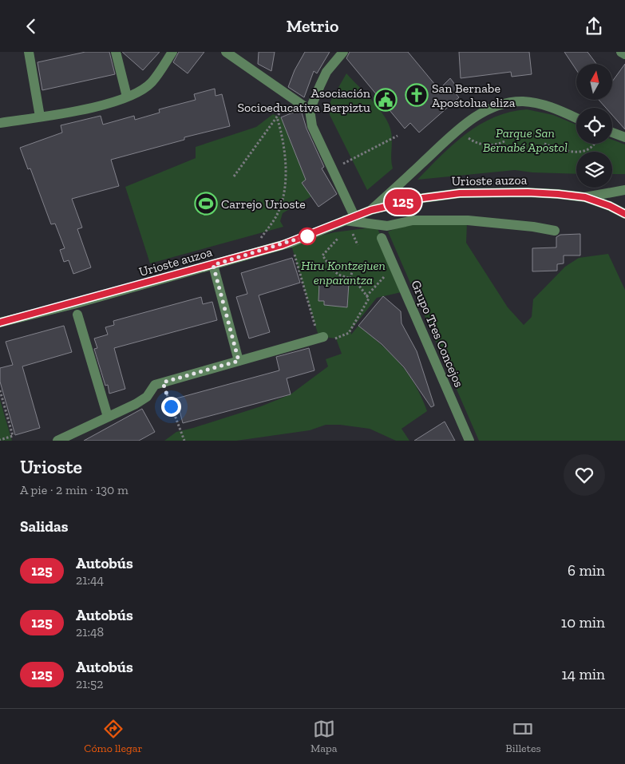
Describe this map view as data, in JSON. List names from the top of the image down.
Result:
{
  "streets": {
    "street": ["Urioste auzoa", "Grupo Tres Concejos"]
  },
  "parks": ["Parque San Bernabé Apostol", "Hiru Kontzejuen enparantza"],
  "places": {
    "church": ["San Bernabe Apostolua eliza"],
    "public building": ["Asociación Socioeducativa Berpiztu"],
    "sports": ["Carrejo Urioste"]
  },
  "lines": ["bus line 125"],
  "north": "top",
  "page": {
    "header": "Metrio",
    "on_map": "125",
    "heading": [
      ["Urioste", "A pie · 2 min · 130 m"],
      "Salidas"
    ],
    "list": [
      {
        "mark": "125",
        "name": "Autobús",
        "note": "21:44",
        "value": "6 min"
      },
      {
        "mark": "125",
        "name": "Autobús",
        "note": "21:48",
        "value": "10 min"
      },
      {
        "mark": "125",
        "name": "Autobús",
        "note": "21:52",
        "value": "14 min"
      }
    ],
    "tabs": ["Cómo llegar", "Mapa", "Billetes"]
  }
}
